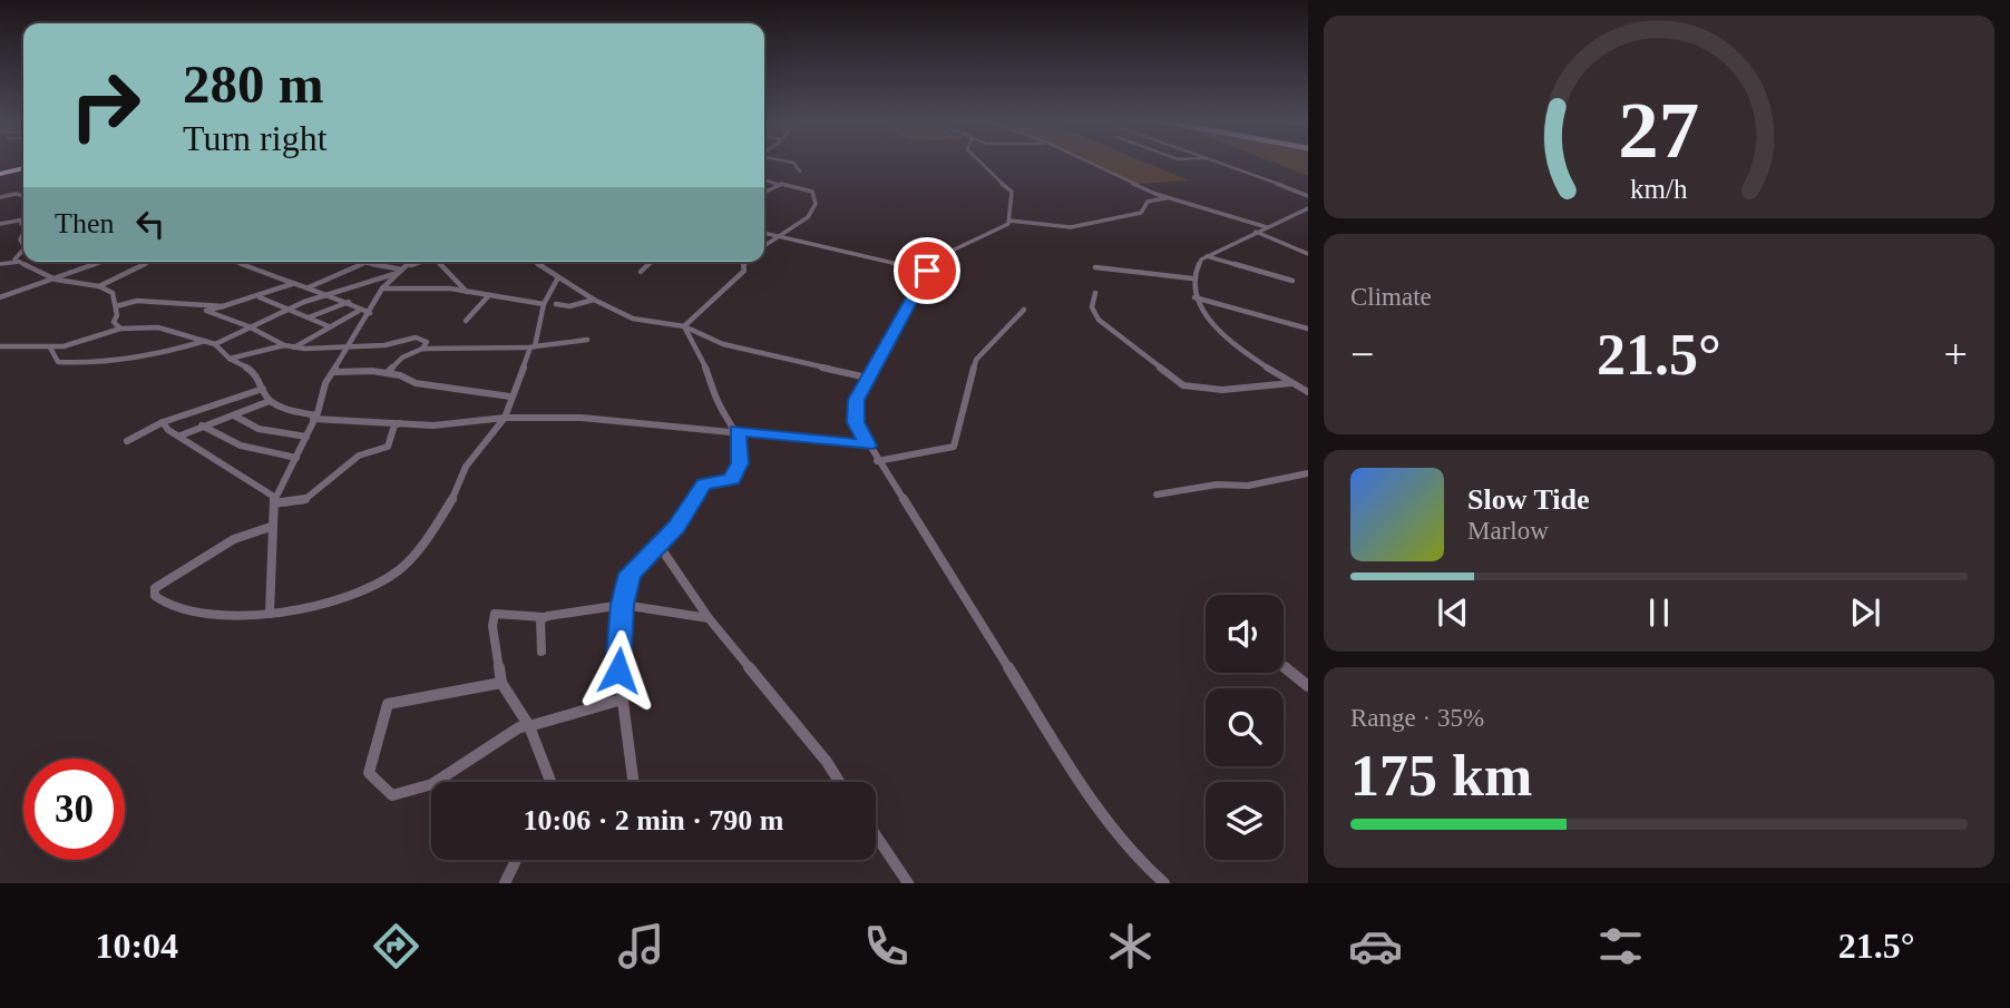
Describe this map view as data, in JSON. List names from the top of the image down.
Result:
{
  "page": {
    "turn": ["280 m", "Turn right"],
    "then": "Then",
    "tile": [
      "Climate",
      ["Range · 35%", "175 km"]
    ],
    "heat": ["−", "21.5°", "+"],
    "song": ["Slow Tide", "Marlow"],
    "limit": "30",
    "trip": "10:06 · 2 min · 790 m",
    "tabs": ["10:04", "21.5°"],
    "gauge": ["27", "km/h"]
  }
}
